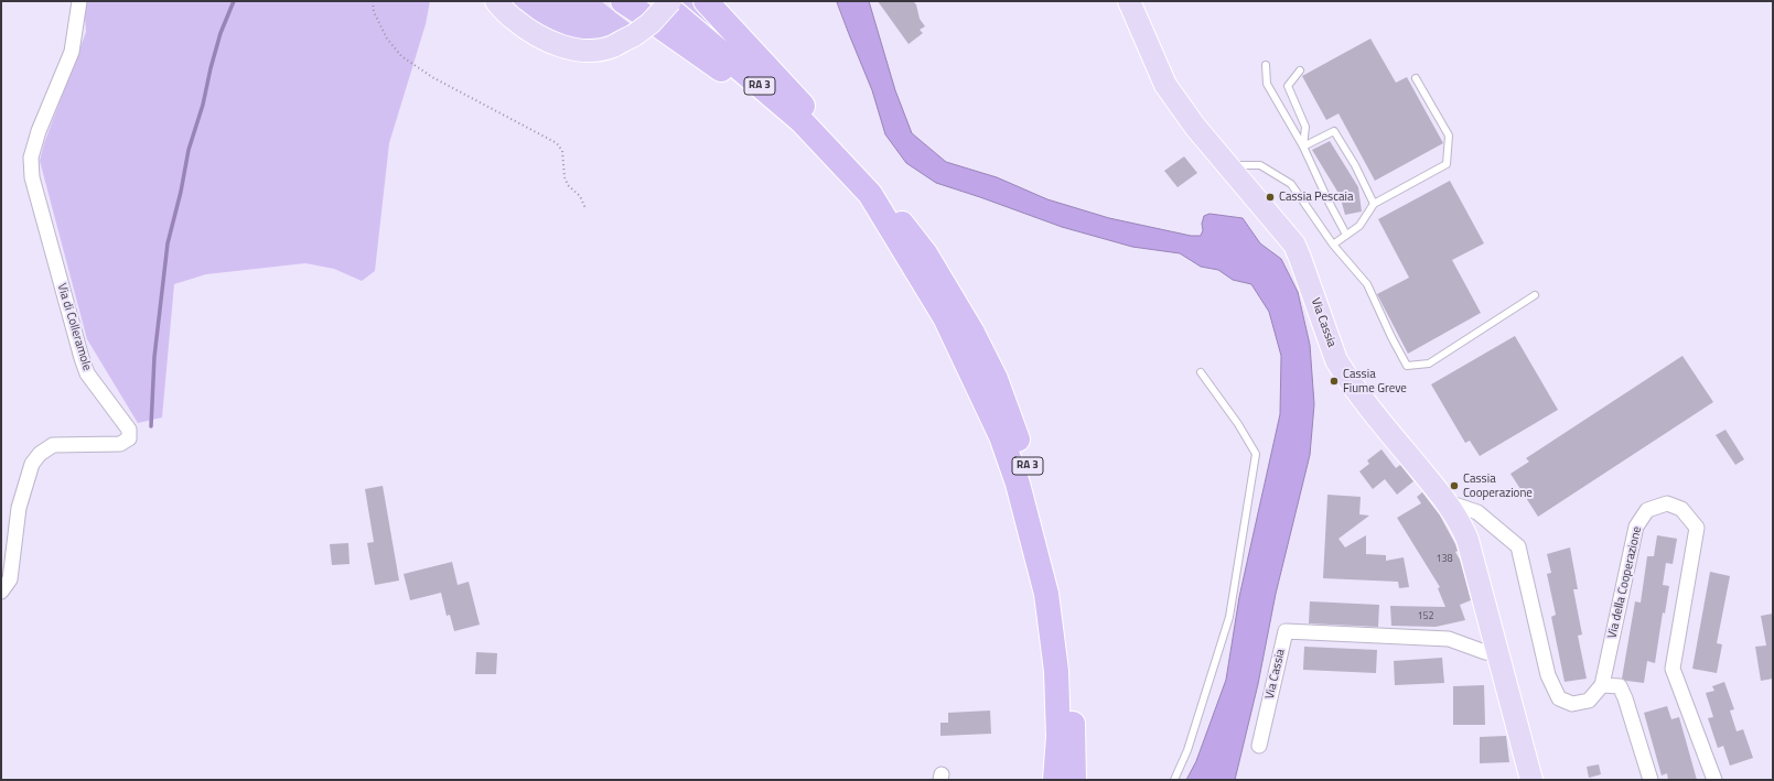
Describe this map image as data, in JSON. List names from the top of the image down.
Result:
{
  "streets": {
    "highway": ["RA 3"],
    "main road": ["Via Cassia"],
    "street": ["Via di Colleramole", "Via della Cooperazione"]
  },
  "places": ["Cassia Pescaia", "Cassia Fiume Greve", "Cassia Cooperazione"],
  "house_numbers": ["138", "152"]
}
